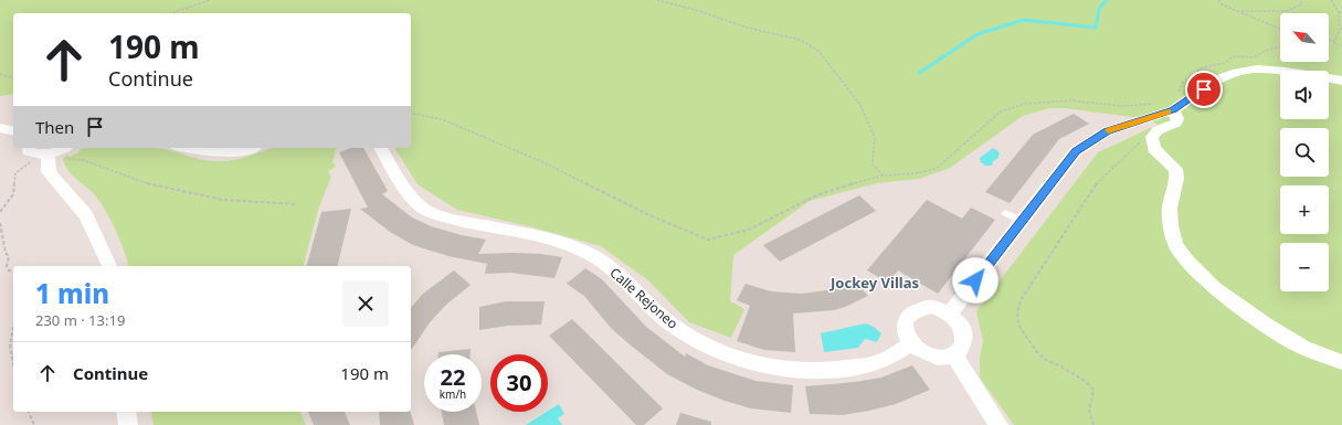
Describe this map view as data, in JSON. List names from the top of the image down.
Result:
{
  "streets": {
    "street": ["Calle Rejoneo"]
  },
  "districts": ["Jockey Villas"],
  "north": "top left",
  "page": {
    "map_buttons": ["+", "−"],
    "turn": ["190 m", "Continue"],
    "then": "Then",
    "heading": ["1 min", "230 m · 13:19"],
    "list": [
      {
        "name": "Continue",
        "value": "190 m"
      }
    ],
    "speed": "22 km/h",
    "limit": "30"
  }
}
